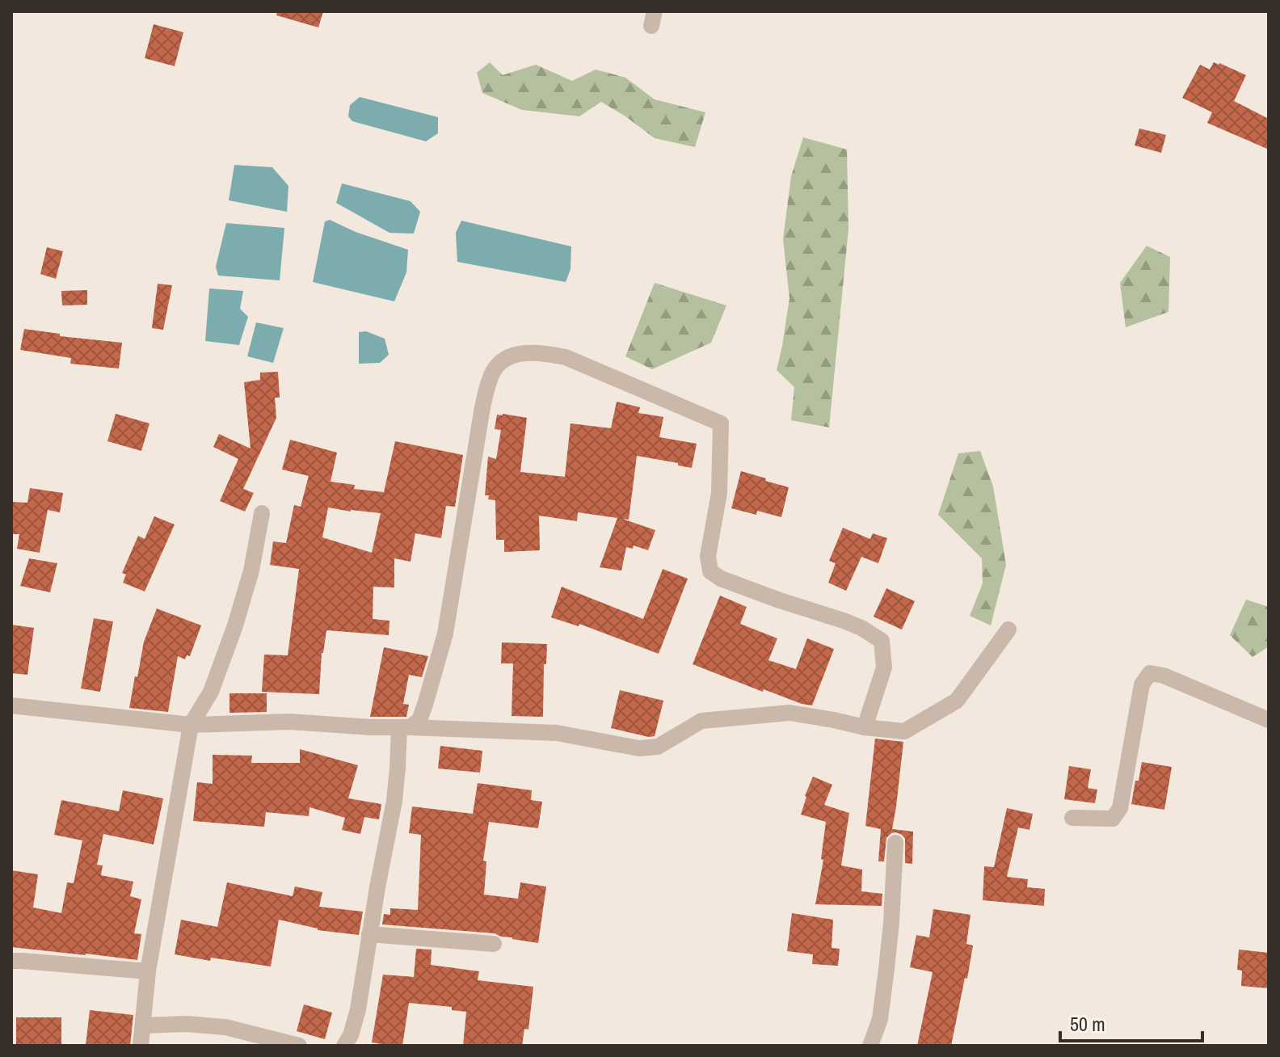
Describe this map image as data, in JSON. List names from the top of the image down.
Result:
{
  "scale_bar": "50 m"
}
